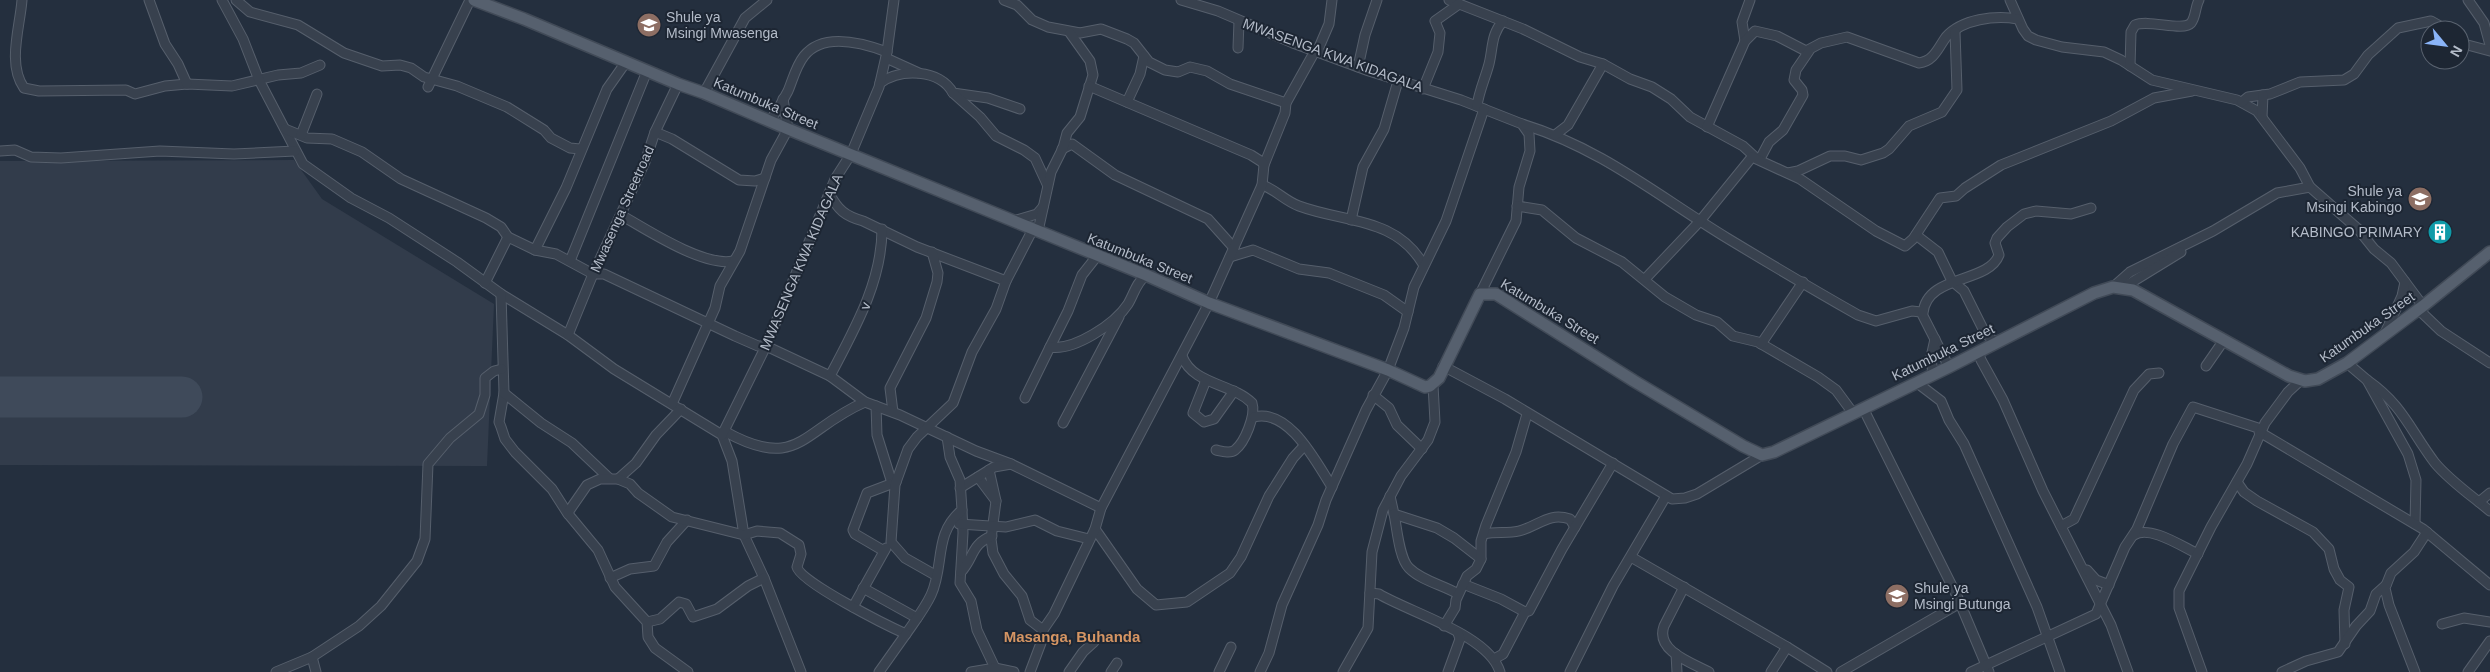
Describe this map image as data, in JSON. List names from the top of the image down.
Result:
{
  "streets": {
    "main road": ["Katumbuka Street"],
    "street": ["MWASENGA KWA KIDAGALA", "Mwasenga Streetroad", "v"]
  },
  "crossings": [
    ["MWASENGA KWA KIDAGALA", "Katumbuka Street"],
    ["Katumbuka Street", "Mwasenga Streetroad"]
  ],
  "districts": ["Masanga, Buhanda"],
  "places": {
    "school or university": ["Shule ya Msingi Mwasenga", "Shule ya Msingi Kabingo", "Shule ya Msingi Butunga"],
    "building": ["KABINGO PRIMARY"]
  },
  "north": "bottom right"
}
